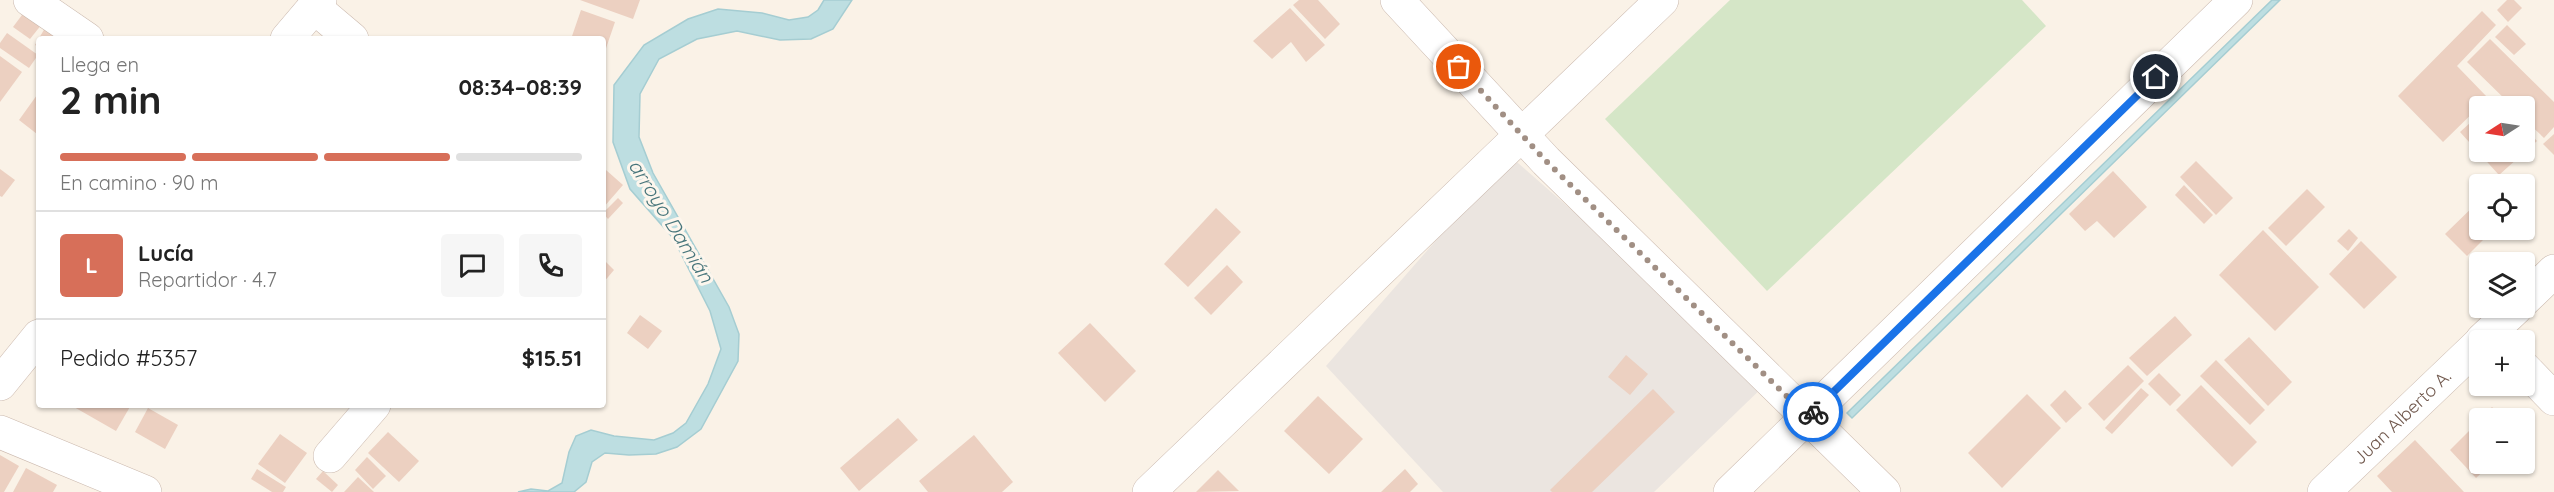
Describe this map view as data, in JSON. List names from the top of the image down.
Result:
{
  "streets": {
    "street": ["Juan Alberto A."]
  },
  "water": ["arroyo Damián"],
  "north": "left",
  "page": {
    "heading": ["2 min", "Llega en", "08:34–08:39"],
    "panel": [
      "Lucía",
      "Repartidor · 4.7",
      "Pedido #5357",
      "$15.51"
    ],
    "map_buttons": ["+", "−"],
    "bar": "En camino · 90 m",
    "round": "L"
  }
}
